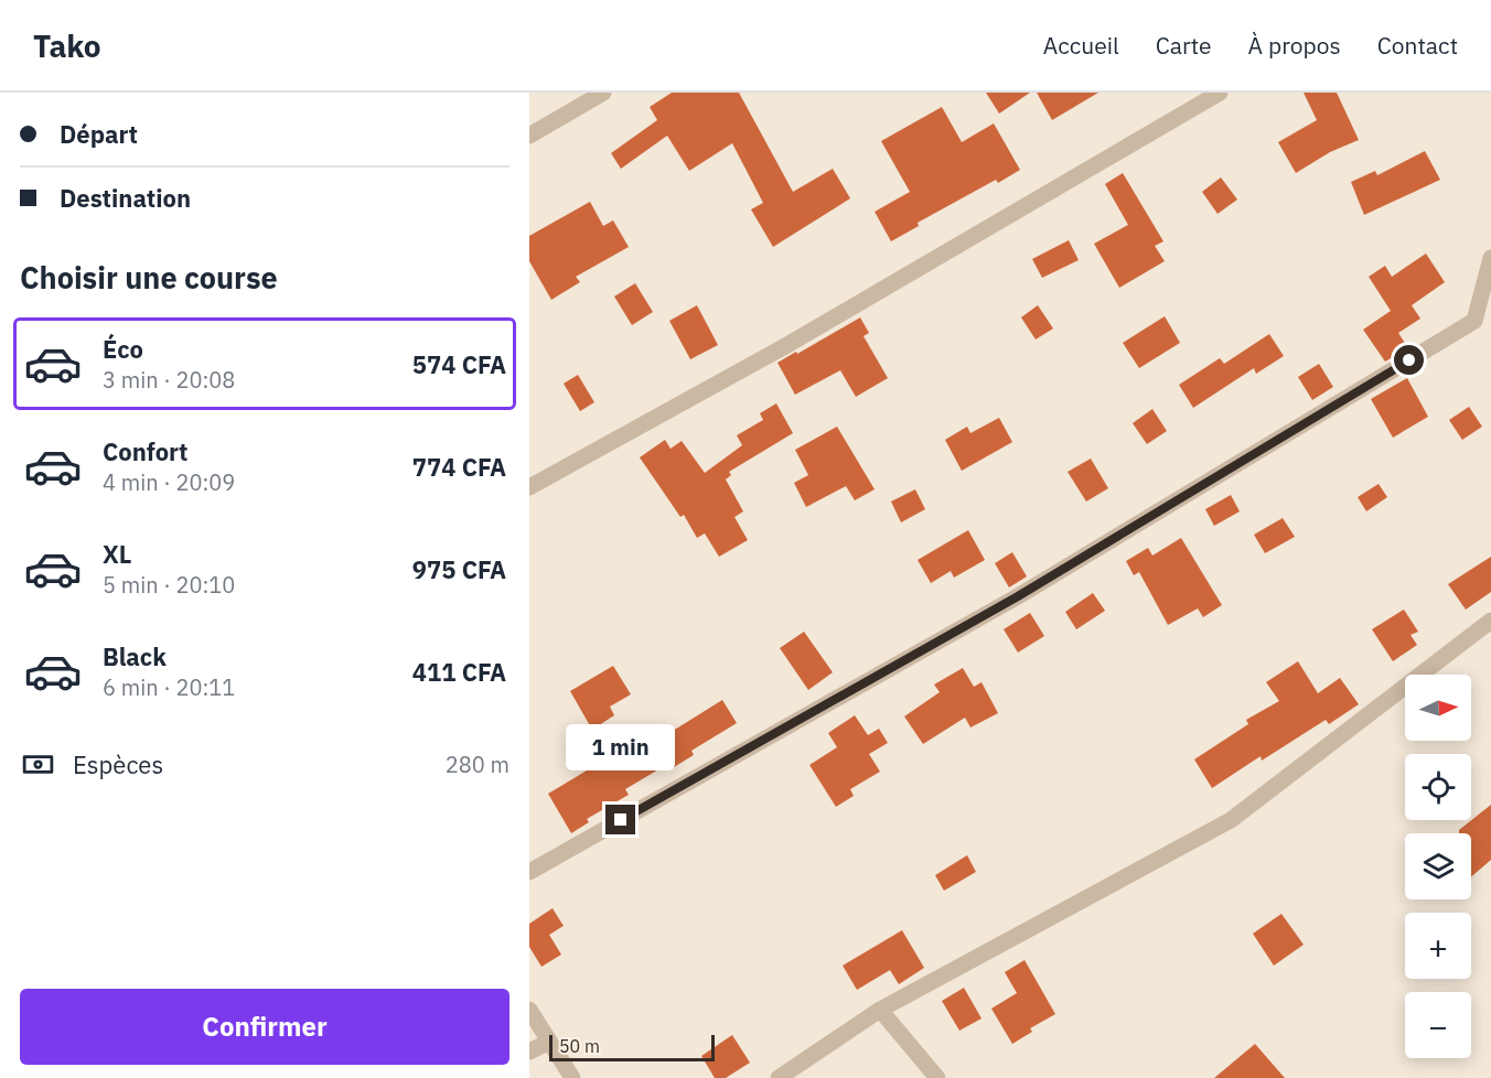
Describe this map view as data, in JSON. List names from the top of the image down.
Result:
{
  "scale_bar": "50 m",
  "north": "right",
  "page": {
    "header": "Tako",
    "nav": [
      "Accueil",
      "Carte",
      "À propos",
      "Contact"
    ],
    "banner": ["Départ", "Destination"],
    "heading": "Choisir une course",
    "list": [
      {
        "name": "Éco",
        "note": "3 min · 20:08",
        "value": "574 CFA"
      },
      {
        "name": "Confort",
        "note": "4 min · 20:09",
        "value": "774 CFA"
      },
      {
        "name": "XL",
        "note": "5 min · 20:10",
        "value": "975 CFA"
      },
      {
        "name": "Black",
        "note": "6 min · 20:11",
        "value": "411 CFA"
      }
    ],
    "map_buttons": ["+", "−"],
    "bubble": "1 min",
    "pay": ["Espèces", "280 m"],
    "buttons": "Confirmer",
    "scale": "50 m"
  }
}
